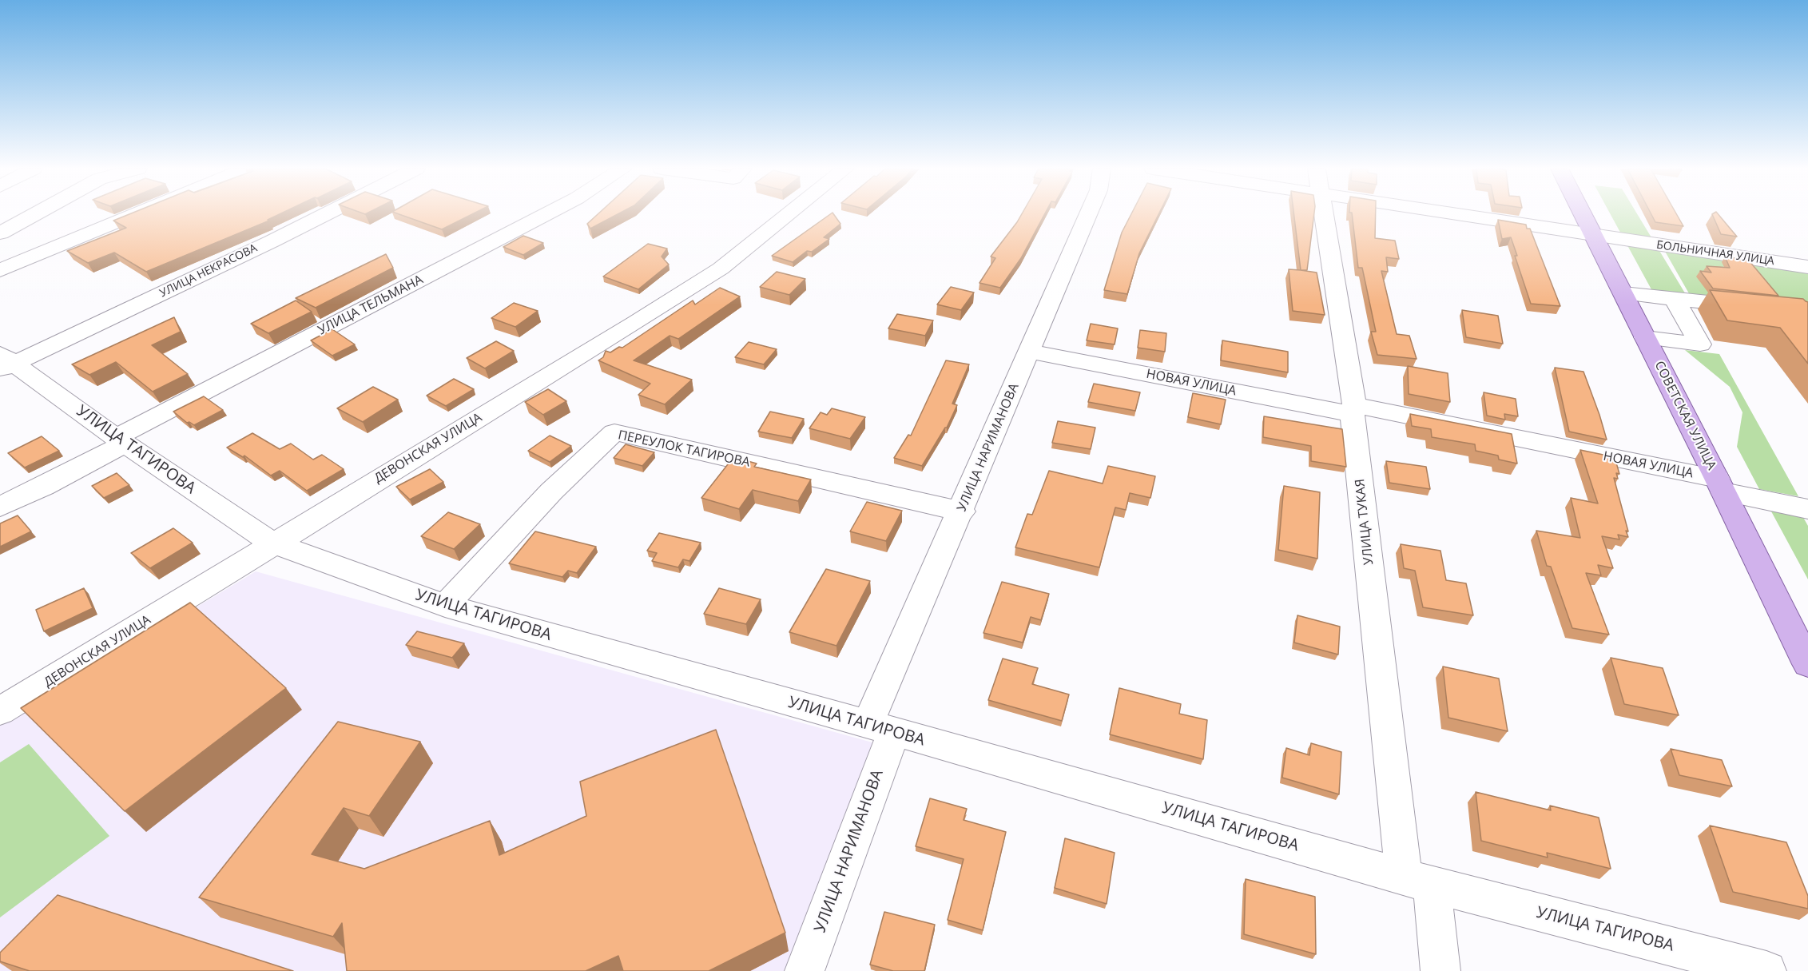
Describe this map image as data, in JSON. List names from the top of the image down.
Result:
{
  "streets": {
    "main road": ["СОВЕТСКАЯ УЛИЦА"],
    "street": [
      "БОЛЬНИЧНАЯ УЛИЦА",
      "УЛИЦА НЕКРАСОВА",
      "УЛИЦА ТЕЛЬМАНА",
      "НОВАЯ УЛИЦА",
      "УЛИЦА НАРИМАНОВА",
      "ДЕВОНСКАЯ УЛИЦА",
      "ПЕРЕУЛОК ТАГИРОВА",
      "УЛИЦА ТАГИРОВА",
      "УЛИЦА ТУКАЯ"
    ]
  },
  "crossings": [
    ["БОЛЬНИЧНАЯ УЛИЦА", "СОВЕТСКАЯ УЛИЦА"],
    ["УЛИЦА НЕКРАСОВА", "УЛИЦА ТАГИРОВА"],
    ["УЛИЦА ТЕЛЬМАНА", "УЛИЦА ТАГИРОВА"],
    ["НОВАЯ УЛИЦА", "СОВЕТСКАЯ УЛИЦА"],
    ["НОВАЯ УЛИЦА", "УЛИЦА НАРИМАНОВА"],
    ["НОВАЯ УЛИЦА", "УЛИЦА ТУКАЯ"],
    ["УЛИЦА НАРИМАНОВА", "ПЕРЕУЛОК ТАГИРОВА"],
    ["УЛИЦА НАРИМАНОВА", "УЛИЦА ТАГИРОВА"],
    ["ДЕВОНСКАЯ УЛИЦА", "УЛИЦА ТАГИРОВА"],
    ["ПЕРЕУЛОК ТАГИРОВА", "УЛИЦА ТАГИРОВА"],
    ["УЛИЦА ТАГИРОВА", "УЛИЦА ТУКАЯ"]
  ]
}
